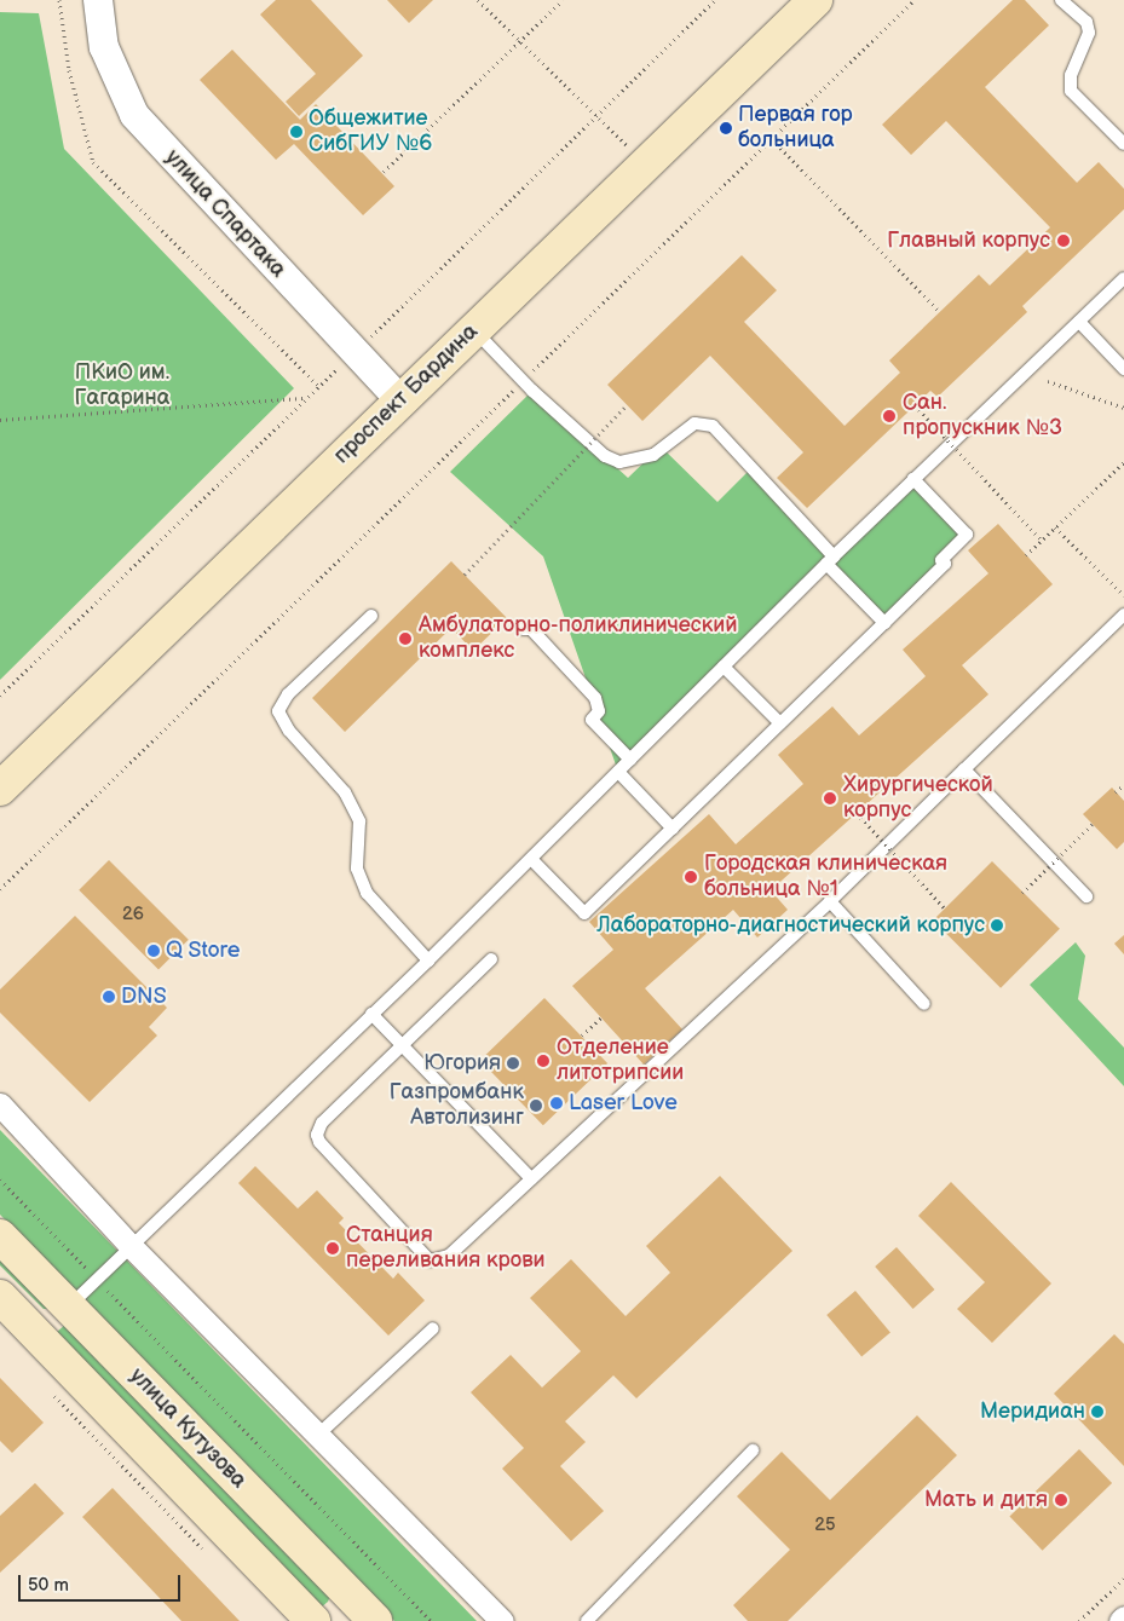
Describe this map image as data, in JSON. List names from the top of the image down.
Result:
{
  "streets": {
    "main road": ["проспект Бардина", "улица Кутузова"],
    "street": ["улица Спартака"]
  },
  "crossings": [
    ["улица Спартака", "проспект Бардина"]
  ],
  "parks": ["ПКиО им. Гагарина"],
  "places": [
    "Первая гор больница",
    "Общежитие СибГИУ №6",
    "Главный корпус",
    "Сан. пропускник №3",
    "Амбулаторно-поликлинический комплекс",
    "Хирургической корпус",
    "Городская клиническая больница №1",
    "Лабораторно-диагностический корпус",
    "Q Store",
    "DNS",
    "Отделение литотрипсии",
    "Югория",
    "Laser Love",
    "Газпромбанк Автолизинг",
    "Станция переливания крови",
    "Меридиан",
    "Мать и дитя"
  ],
  "house_numbers": ["26", "25"],
  "scale_bar": "50 m"
}
